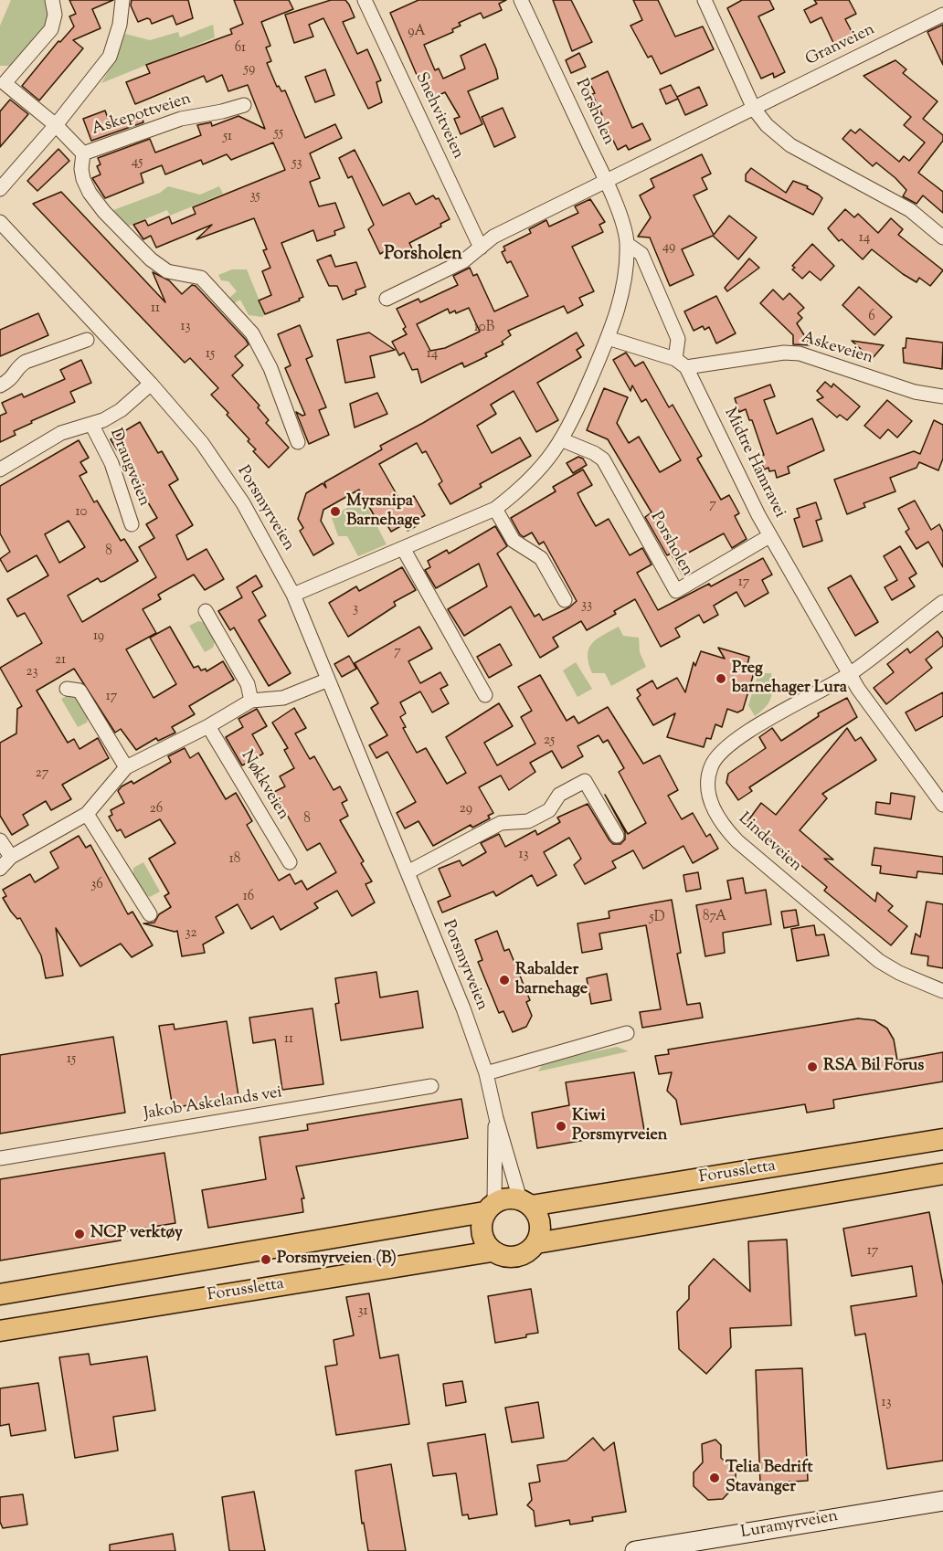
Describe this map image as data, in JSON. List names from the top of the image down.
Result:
{
  "streets": {
    "main road": ["Forussletta"],
    "street": [
      "Granveien",
      "Porsholen",
      "Askepottveien",
      "Snehvitveien",
      "Askeveien",
      "Midtre Hamravei",
      "Draugveien",
      "Porsmyrveien",
      "Nøkkveien",
      "Lindeveien",
      "Jakob Askelands vei",
      "Luramyrveien"
    ]
  },
  "crossings": [
    ["Granveien", "Porsholen"],
    ["Porsholen", "Midtre Hamravei"],
    ["Porsholen", "Porsmyrveien"],
    ["Askeveien", "Midtre Hamravei"],
    ["Midtre Hamravei", "Lindeveien"],
    ["Draugveien", "Porsmyrveien"],
    ["Porsmyrveien", "Forussletta"]
  ],
  "districts": ["Porsholen"],
  "places": [
    "Myrsnipa Barnehage",
    "Preg barnehager Lura",
    "Rabalder barnehage",
    "RSA Bil Forus",
    "Kiwi Porsmyrveien",
    "NCP verktøy",
    "Porsmyrveien (B)",
    "Telia Bedrift Stavanger"
  ],
  "house_numbers": [
    "9A",
    "61",
    "59",
    "55",
    "51",
    "45",
    "53",
    "35",
    "14",
    "49",
    "11",
    "6",
    "13",
    "10B",
    "15",
    "14",
    "7",
    "10",
    "8",
    "17",
    "33",
    "3",
    "19",
    "7",
    "21",
    "23",
    "17",
    "25",
    "27",
    "26",
    "29",
    "8",
    "13",
    "18",
    "36",
    "16",
    "87A",
    "5D",
    "32",
    "11",
    "15",
    "17",
    "31",
    "13"
  ]
}
